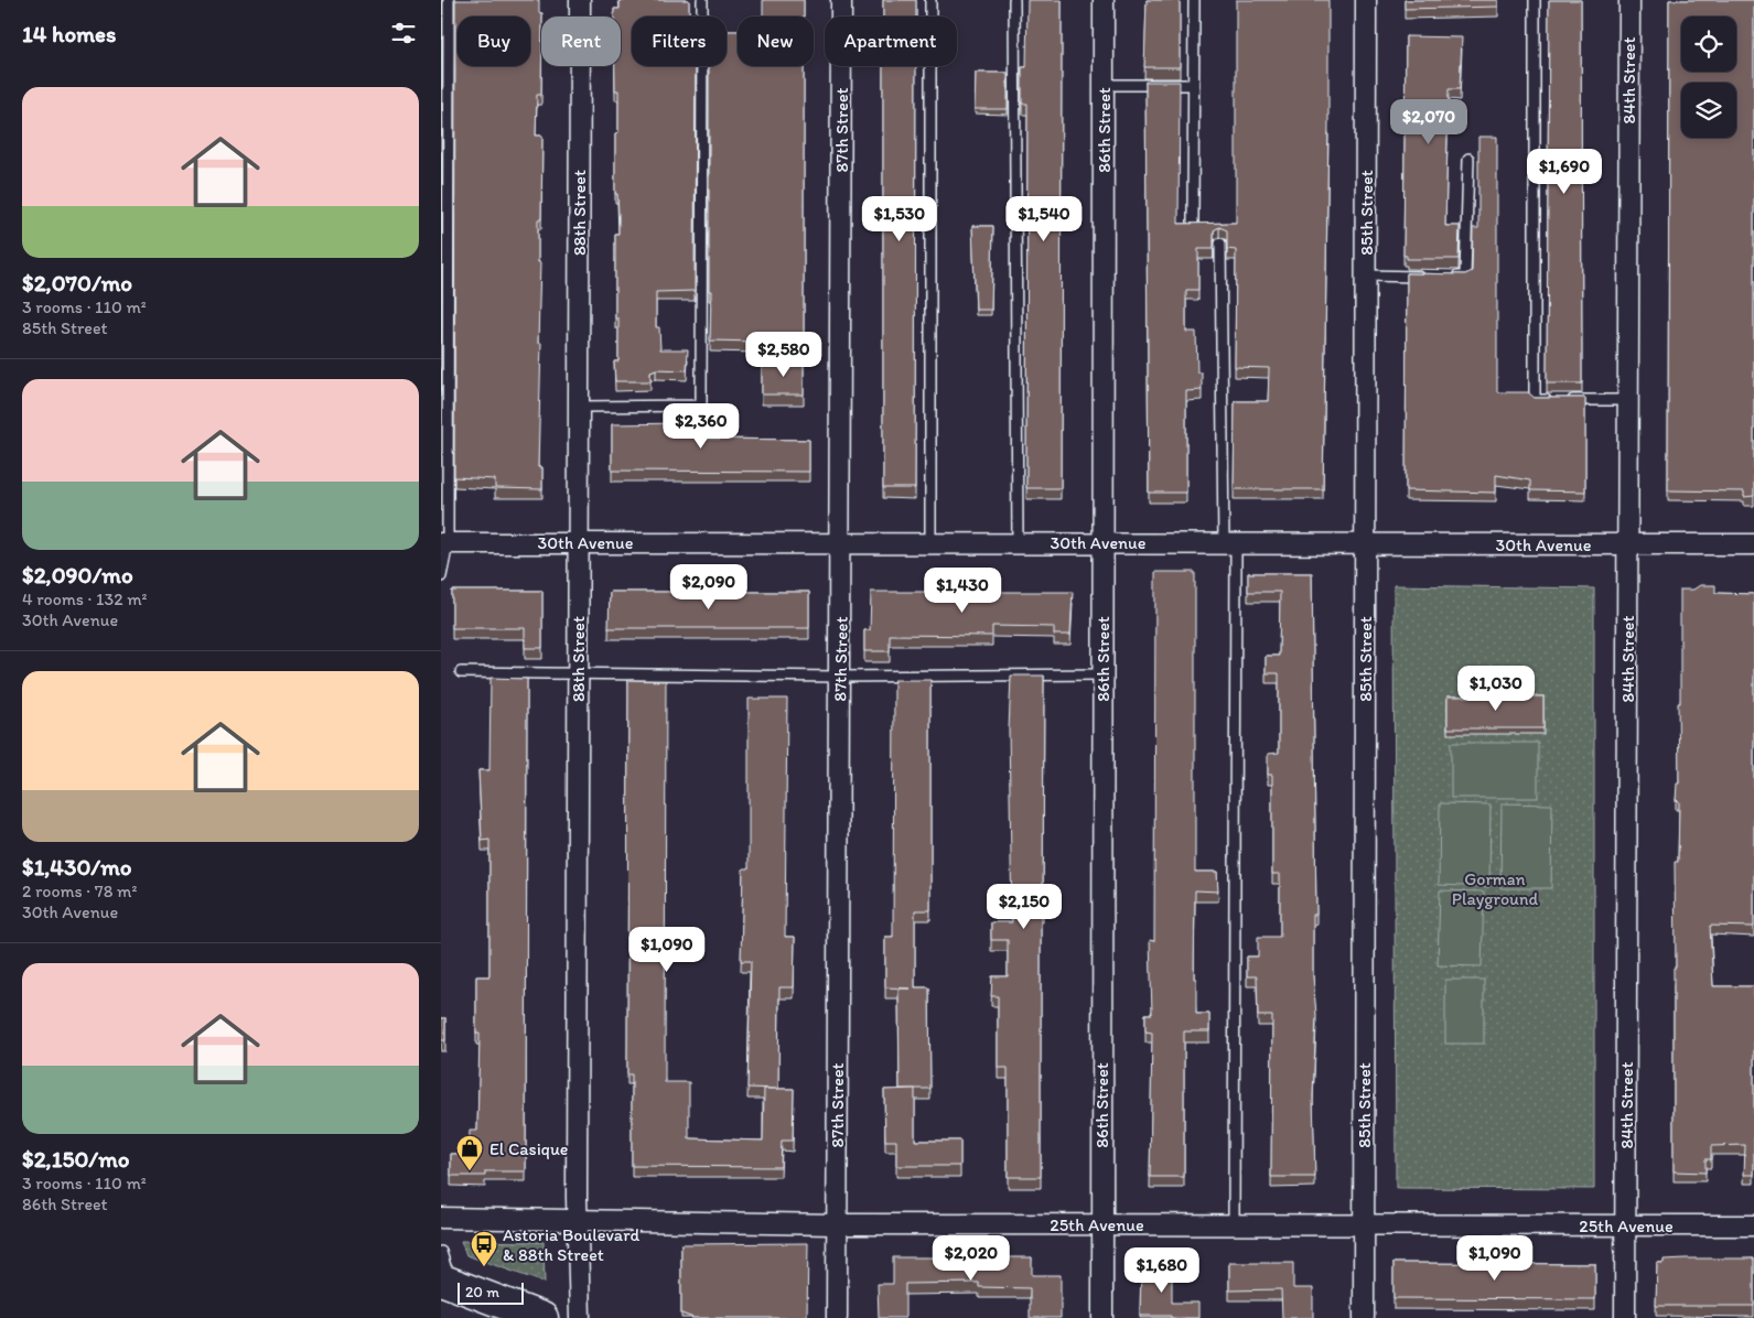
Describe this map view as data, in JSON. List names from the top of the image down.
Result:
{
  "streets": {
    "street": [
      "84th Street",
      "87th Street",
      "86th Street",
      "88th Street",
      "85th Street",
      "30th Avenue",
      "25th Avenue"
    ]
  },
  "crossings": [
    ["84th Street", "30th Avenue"],
    ["84th Street", "25th Avenue"],
    ["87th Street", "30th Avenue"],
    ["87th Street", "25th Avenue"],
    ["86th Street", "30th Avenue"],
    ["86th Street", "25th Avenue"],
    ["88th Street", "30th Avenue"],
    ["88th Street", "25th Avenue"],
    ["85th Street", "30th Avenue"],
    ["85th Street", "25th Avenue"]
  ],
  "parks": ["Gorman Playground"],
  "places": {
    "shop": ["El Casique"],
    "bus stop": ["Astoria Boulevard & 88th Street"]
  },
  "scale_bar": "20 m",
  "page": {
    "heading": "14 homes",
    "chip": [
      "Buy",
      "Rent",
      "Filters",
      "New",
      "Apartment"
    ],
    "list": [
      {
        "name": "$2,070/mo",
        "note": "3 rooms · 110 m² · 85th Street"
      },
      {
        "name": "$2,090/mo",
        "note": "4 rooms · 132 m² · 30th Avenue"
      },
      {
        "name": "$1,430/mo",
        "note": "2 rooms · 78 m² · 30th Avenue"
      },
      {
        "name": "$2,150/mo",
        "note": "3 rooms · 110 m² · 86th Street"
      }
    ],
    "price": [
      "$2,070",
      "$1,690",
      "$1,530",
      "$1,540",
      "$2,580",
      "$2,360",
      "$2,090",
      "$1,430",
      "$1,030",
      "$2,150",
      "$1,090",
      "$2,020",
      "$1,090",
      "$1,680"
    ],
    "scale": "20 m"
  }
}
